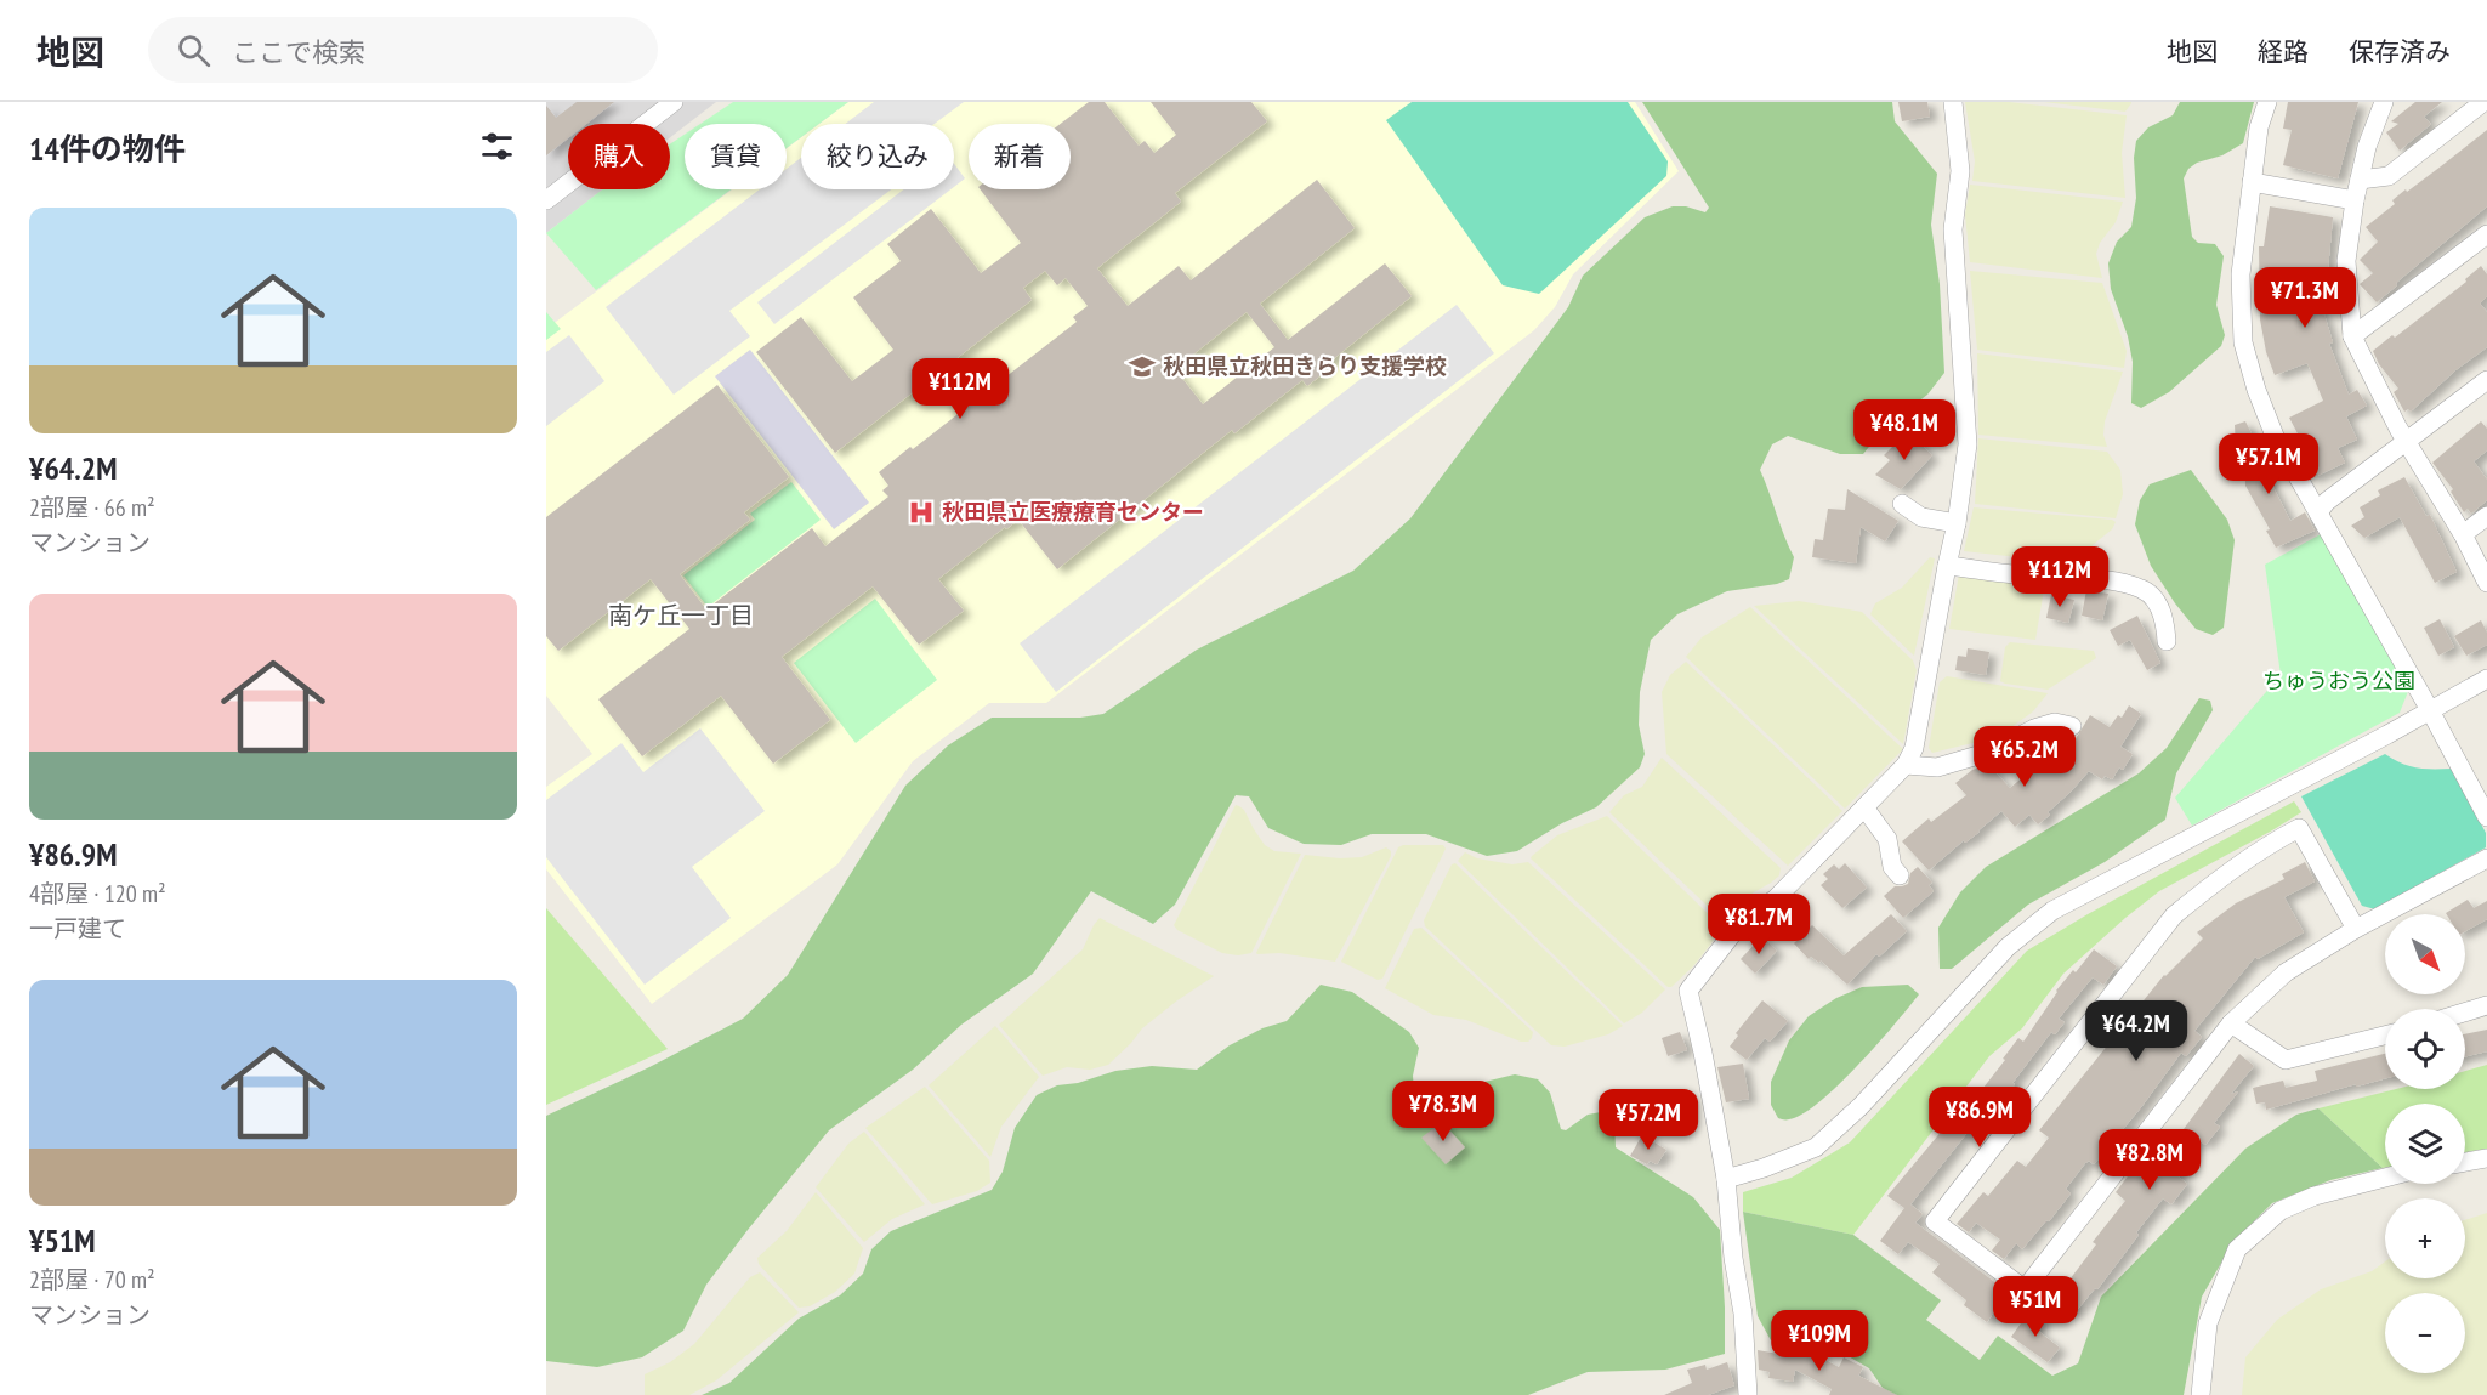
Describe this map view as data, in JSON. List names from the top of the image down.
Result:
{
  "districts": ["南ケ丘一丁目"],
  "parks": ["ちゅうおう公園"],
  "places": {
    "school or university": ["秋田県立秋田きらり支援学校"],
    "hospital": ["秋田県立医療療育センター"]
  },
  "north": "bottom right",
  "page": {
    "header": "地図",
    "search": "ここで検索",
    "nav": ["地図", "経路", "保存済み"],
    "heading": "14件の物件",
    "chip": [
      "購入",
      "賃貸",
      "絞り込み",
      "新着"
    ],
    "list": [
      {
        "name": "¥64.2M",
        "note": "2部屋 · 66 m² · マンション"
      },
      {
        "name": "¥86.9M",
        "note": "4部屋 · 120 m² · 一戸建て"
      },
      {
        "name": "¥51M",
        "note": "2部屋 · 70 m² · マンション"
      }
    ],
    "price": [
      "¥71.3M",
      "¥112M",
      "¥48.1M",
      "¥57.1M",
      "¥112M",
      "¥65.2M",
      "¥81.7M",
      "¥64.2M",
      "¥78.3M",
      "¥86.9M",
      "¥57.2M",
      "¥82.8M",
      "¥51M",
      "¥109M"
    ],
    "map_buttons": ["+", "−"]
  }
}
